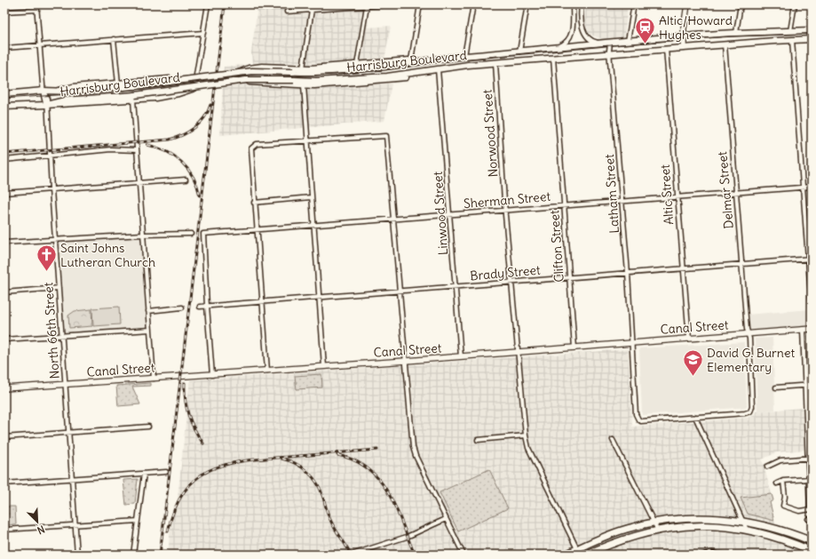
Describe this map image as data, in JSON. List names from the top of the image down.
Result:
{
  "streets": {
    "main road": ["Harrisburg Boulevard"],
    "street": [
      "Norwood Street",
      "Delmar Street",
      "Latham Street",
      "Altic Street",
      "Sherman Street",
      "Linwood Street",
      "Clifton Street",
      "Brady Street",
      "Canal Street",
      "North 66th Street"
    ]
  },
  "crossings": [
    ["Harrisburg Boulevard", "Norwood Street"],
    ["Harrisburg Boulevard", "Delmar Street"],
    ["Harrisburg Boulevard", "Latham Street"],
    ["Harrisburg Boulevard", "Altic Street"],
    ["Harrisburg Boulevard", "Linwood Street"],
    ["Harrisburg Boulevard", "Clifton Street"],
    ["Harrisburg Boulevard", "North 66th Street"],
    ["Norwood Street", "Sherman Street"],
    ["Norwood Street", "Brady Street"],
    ["Norwood Street", "Canal Street"],
    ["Delmar Street", "Latham Street"],
    ["Delmar Street", "Sherman Street"],
    ["Delmar Street", "Brady Street"],
    ["Delmar Street", "Canal Street"],
    ["Latham Street", "Sherman Street"],
    ["Latham Street", "Brady Street"],
    ["Latham Street", "Canal Street"],
    ["Altic Street", "Sherman Street"],
    ["Altic Street", "Brady Street"],
    ["Altic Street", "Canal Street"],
    ["Sherman Street", "Linwood Street"],
    ["Sherman Street", "Clifton Street"],
    ["Sherman Street", "Brady Street"],
    ["Linwood Street", "Brady Street"],
    ["Linwood Street", "Canal Street"],
    ["Clifton Street", "Brady Street"],
    ["Clifton Street", "Canal Street"],
    ["Canal Street", "North 66th Street"]
  ],
  "places": {
    "station": ["Altic/Howard Hughes"],
    "church": ["Saint Johns Lutheran Church"],
    "school or university": ["David G. Burnet Elementary"]
  },
  "north": "bottom right"
}
